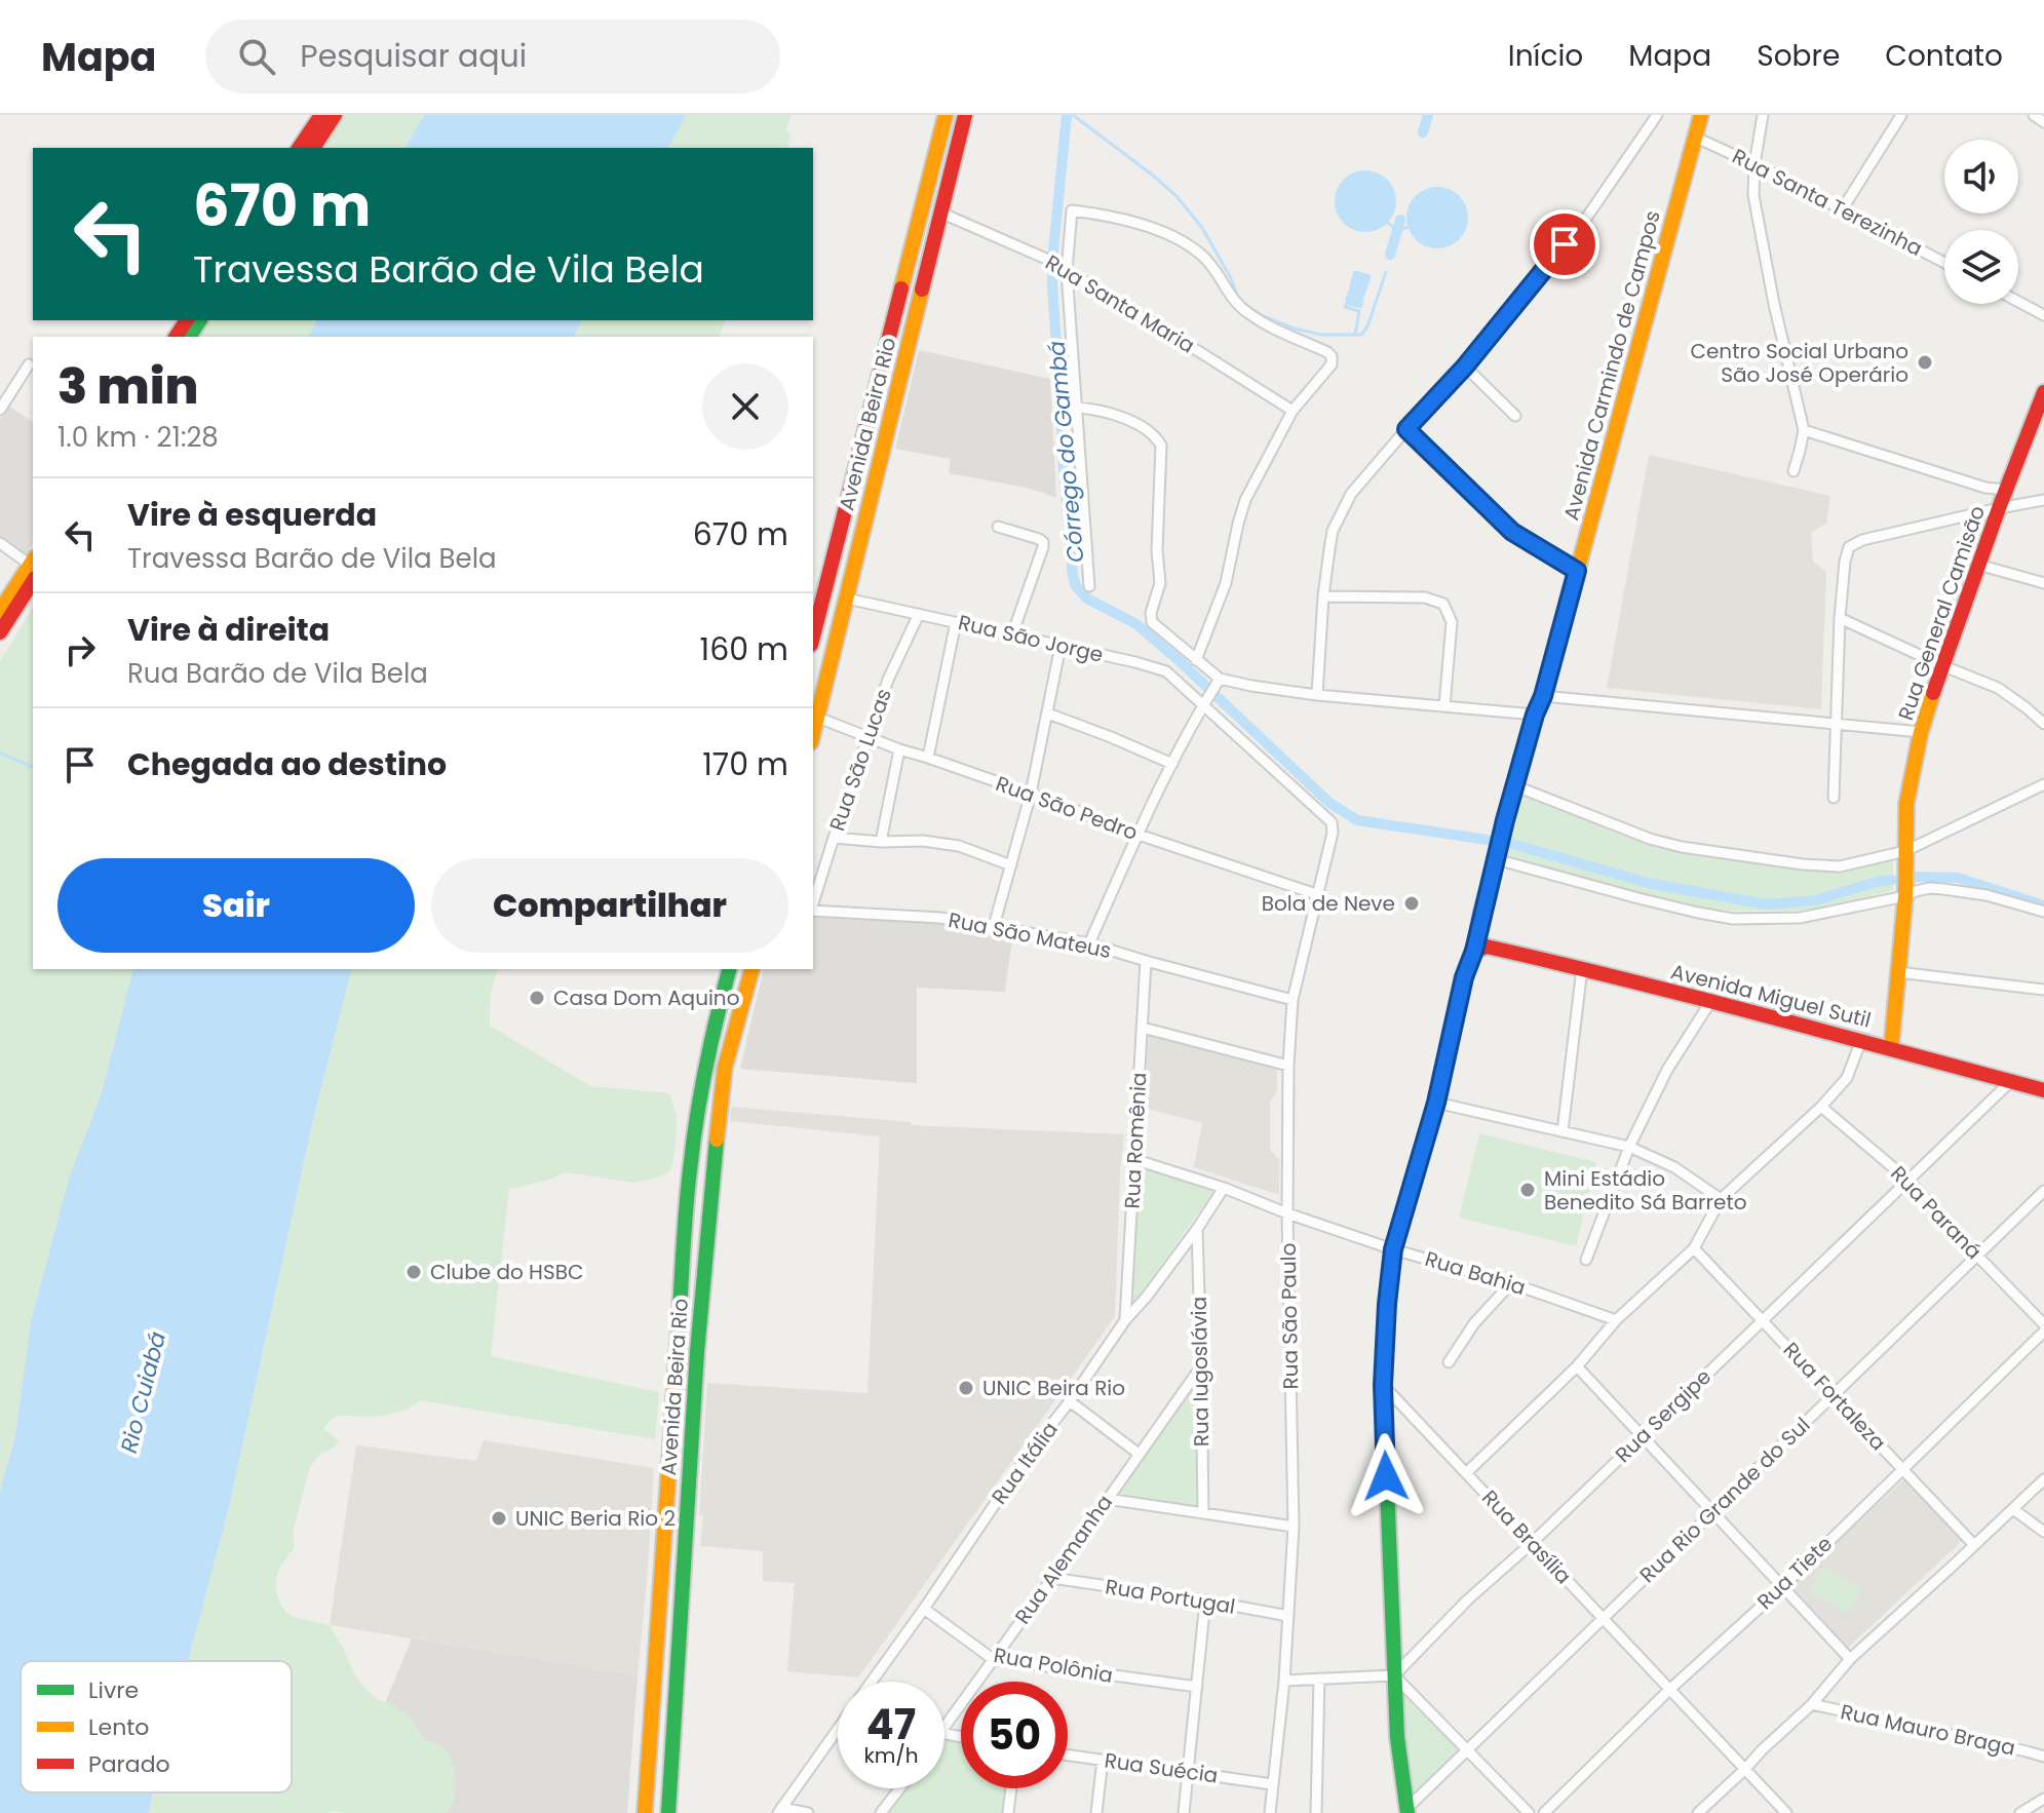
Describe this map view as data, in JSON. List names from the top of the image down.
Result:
{
  "streets": {
    "main road": [
      "Avenida Carmindo de Campos",
      "Avenida Beira Rio",
      "Rua General Camisão",
      "Avenida Miguel Sutil"
    ],
    "street": [
      "Rua Santa Terezinha",
      "Rua Santa Maria",
      "Rua São Jorge",
      "Rua São Lucas",
      "Rua São Pedro",
      "Rua São Mateus",
      "Rua Romênia",
      "Rua Paraná",
      "Rua Bahia",
      "Rua São Paulo",
      "Rua Iugoslávia",
      "Rua Fortaleza",
      "Rua Sergipe",
      "Rua Itália",
      "Rua Rio Grande do Sul",
      "Rua Brasília",
      "Rua Alemanha",
      "Rua Tiete",
      "Rua Portugal",
      "Rua Polônia",
      "Rua Mauro Braga",
      "Rua Suécia"
    ]
  },
  "crossings": [
    ["Rua Santa Terezinha", "Avenida Carmindo de Campos"],
    ["Rua Santa Maria", "Avenida Beira Rio"],
    ["Avenida Carmindo de Campos", "Avenida Miguel Sutil"],
    ["Avenida Carmindo de Campos", "Rua Bahia"],
    ["Avenida Carmindo de Campos", "Rua Sergipe"],
    ["Avenida Carmindo de Campos", "Rua Rio Grande do Sul"],
    ["Avenida Carmindo de Campos", "Rua Brasília"],
    ["Avenida Beira Rio", "Rua São Jorge"],
    ["Avenida Beira Rio", "Rua São Pedro"],
    ["Rua General Camisão", "Avenida Miguel Sutil"],
    ["Rua São Jorge", "Rua São Lucas"],
    ["Rua São Jorge", "Rua São Paulo"],
    ["Rua São Lucas", "Rua São Pedro"],
    ["Rua São Pedro", "Rua São Paulo"],
    ["Rua São Mateus", "Rua Romênia"],
    ["Rua São Mateus", "Rua São Paulo"],
    ["Avenida Miguel Sutil", "Rua Sergipe"],
    ["Rua Romênia", "Rua Itália"],
    ["Rua Paraná", "Rua Sergipe"],
    ["Rua Paraná", "Rua Rio Grande do Sul"],
    ["Rua Bahia", "Rua São Paulo"],
    ["Rua São Paulo", "Rua Portugal"],
    ["Rua São Paulo", "Rua Suécia"],
    ["Rua Iugoslávia", "Rua Itália"],
    ["Rua Iugoslávia", "Rua Alemanha"],
    ["Rua Fortaleza", "Rua Sergipe"],
    ["Rua Fortaleza", "Rua Rio Grande do Sul"],
    ["Rua Fortaleza", "Rua Tiete"],
    ["Rua Sergipe", "Rua Brasília"],
    ["Rua Itália", "Rua Polônia"],
    ["Rua Rio Grande do Sul", "Rua Brasília"],
    ["Rua Brasília", "Rua Tiete"],
    ["Rua Alemanha", "Rua Portugal"],
    ["Rua Alemanha", "Rua Polônia"]
  ],
  "water": ["Córrego do Gambá", "Rio Cuiabá"],
  "places": [
    "Centro Social Urbano São José Operário",
    "Bola de Neve",
    "Casa Dom Aquino",
    "Mini Estádio Benedito Sá Barreto",
    "Clube do HSBC",
    "UNIC Beira Rio",
    "UNIC Beria Rio 2"
  ],
  "legend": ["Livre", "Lento", "Parado"],
  "page": {
    "header": "Mapa",
    "search": "Pesquisar aqui",
    "nav": [
      "Início",
      "Mapa",
      "Sobre",
      "Contato"
    ],
    "turn": ["670 m", "Travessa Barão de Vila Bela"],
    "heading": ["3 min", "1.0 km · 21:28"],
    "list": [
      {
        "name": "Vire à esquerda",
        "note": "Travessa Barão de Vila Bela",
        "value": "670 m"
      },
      {
        "name": "Vire à direita",
        "note": "Rua Barão de Vila Bela",
        "value": "160 m"
      },
      {
        "name": "Chegada ao destino",
        "value": "170 m"
      }
    ],
    "buttons": ["Sair", "Compartilhar"],
    "speed": "47 km/h",
    "limit": "50"
  }
}
